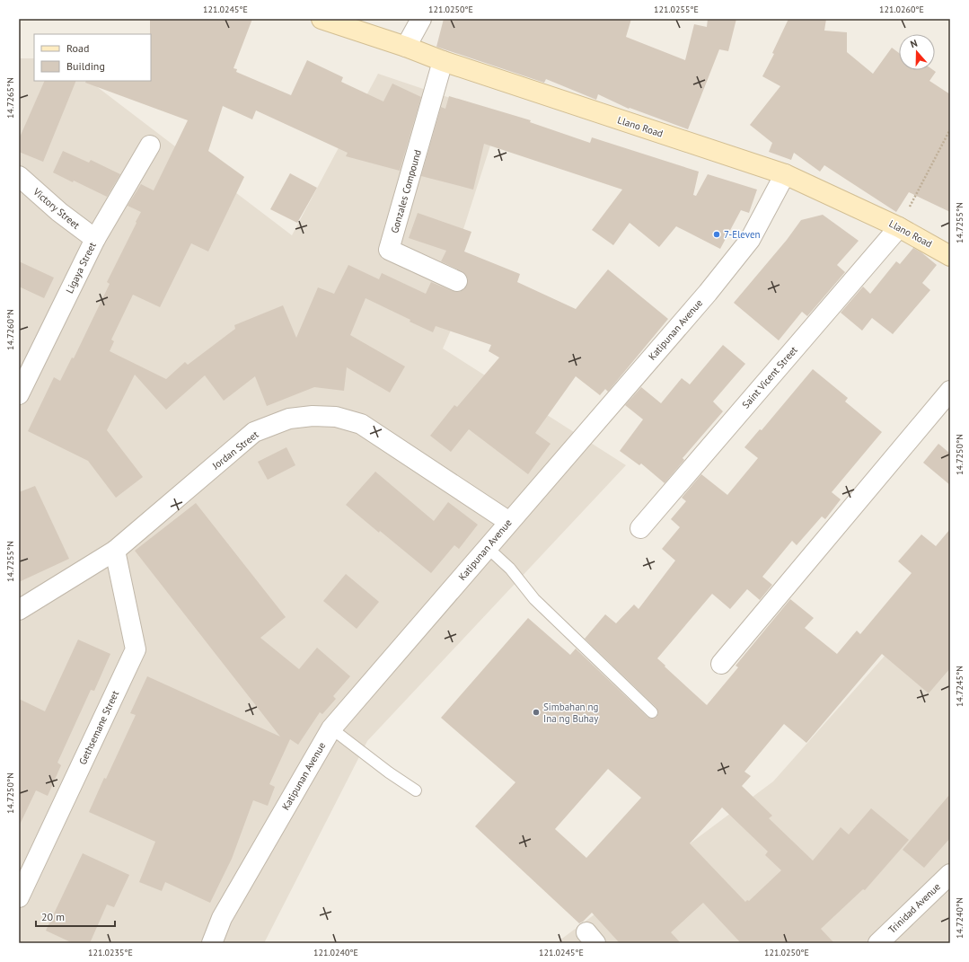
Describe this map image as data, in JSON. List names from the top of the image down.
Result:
{
  "streets": {
    "main road": ["Llano Road"],
    "street": [
      "Gonzales Compound",
      "Victory Street",
      "Ligaya Street",
      "Katipunan Avenue",
      "Saint Vicent Street",
      "Jordan Street",
      "Gethsemane Street",
      "Trinidad Avenue"
    ]
  },
  "crossings": [
    ["Llano Road", "Gonzales Compound"],
    ["Llano Road", "Katipunan Avenue"],
    ["Llano Road", "Saint Vicent Street"],
    ["Victory Street", "Ligaya Street"],
    ["Katipunan Avenue", "Jordan Street"],
    ["Jordan Street", "Gethsemane Street"]
  ],
  "places": ["7-Eleven", "Simbahan ng Ina ng Buhay"],
  "legend": ["Road", "Building"],
  "scale_bar": "20 m",
  "north": "top",
  "coordinates": [
    "121.0245°E",
    "121.0250°E",
    "121.0255°E",
    "121.0260°E",
    "14.7265°N",
    "14.7255°N",
    "14.7260°N",
    "14.7250°N",
    "14.7245°N",
    "14.7240°N",
    "121.0235°E",
    "121.0240°E"
  ]
}
